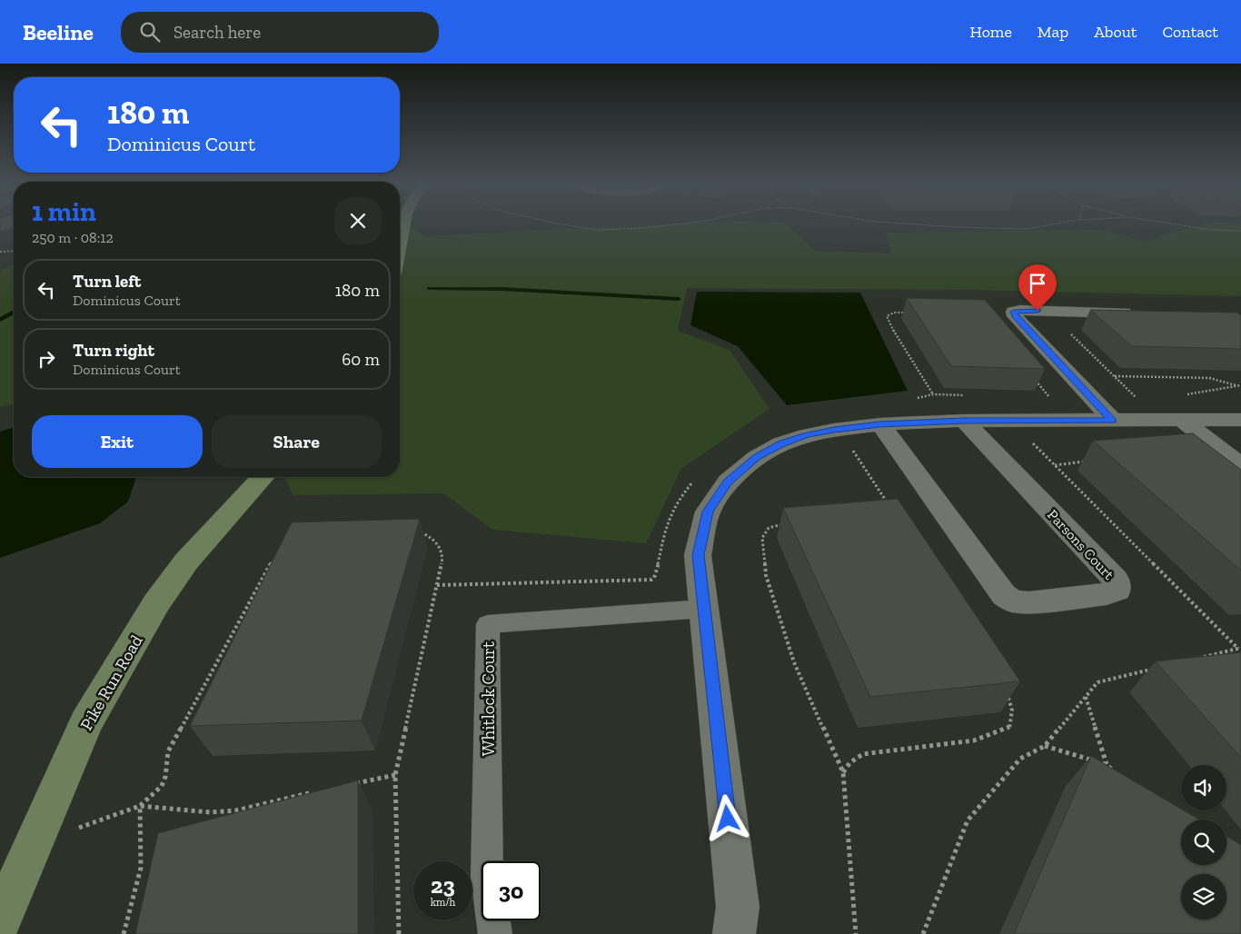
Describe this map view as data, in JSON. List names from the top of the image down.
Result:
{
  "streets": {
    "street": ["Parsons Court", "Pike Run Road"],
    "lane": ["Whitlock Court"]
  },
  "page": {
    "header": "Beeline",
    "search": "Search here",
    "nav": [
      "Home",
      "Map",
      "About",
      "Contact"
    ],
    "turn": ["180 m", "Dominicus Court"],
    "heading": ["1 min", "250 m · 08:12"],
    "list": [
      {
        "name": "Turn left",
        "note": "Dominicus Court",
        "value": "180 m"
      },
      {
        "name": "Turn right",
        "note": "Dominicus Court",
        "value": "60 m"
      }
    ],
    "buttons": ["Exit", "Share"],
    "speed": "23 km/h",
    "limit": "30"
  }
}
